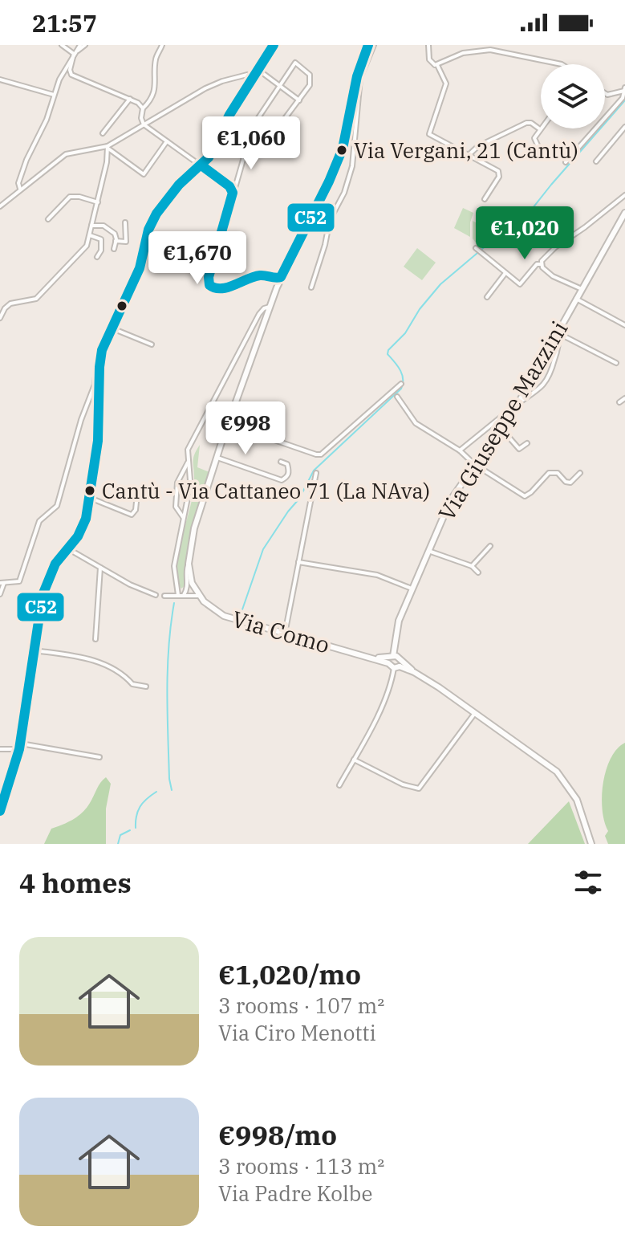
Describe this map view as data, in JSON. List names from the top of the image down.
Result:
{
  "streets": {
    "street": ["Via Giuseppe Mazzini", "Via Como"]
  },
  "crossings": [
    ["Via Giuseppe Mazzini", "Via Como"]
  ],
  "places": ["Via Vergani, 21 (Cantù)", "Cantù - Via Cattaneo 71 (La NAva)"],
  "lines": ["transit line C52"],
  "page": {
    "status": "21:57",
    "price": [
      "€1,060",
      "€1,020",
      "€1,670",
      "€998"
    ],
    "heading": "4 homes",
    "list": [
      {
        "name": "€1,020/mo",
        "note": "3 rooms · 107 m² · Via Ciro Menotti"
      },
      {
        "name": "€998/mo",
        "note": "3 rooms · 113 m² · Via Padre Kolbe"
      }
    ]
  }
}
